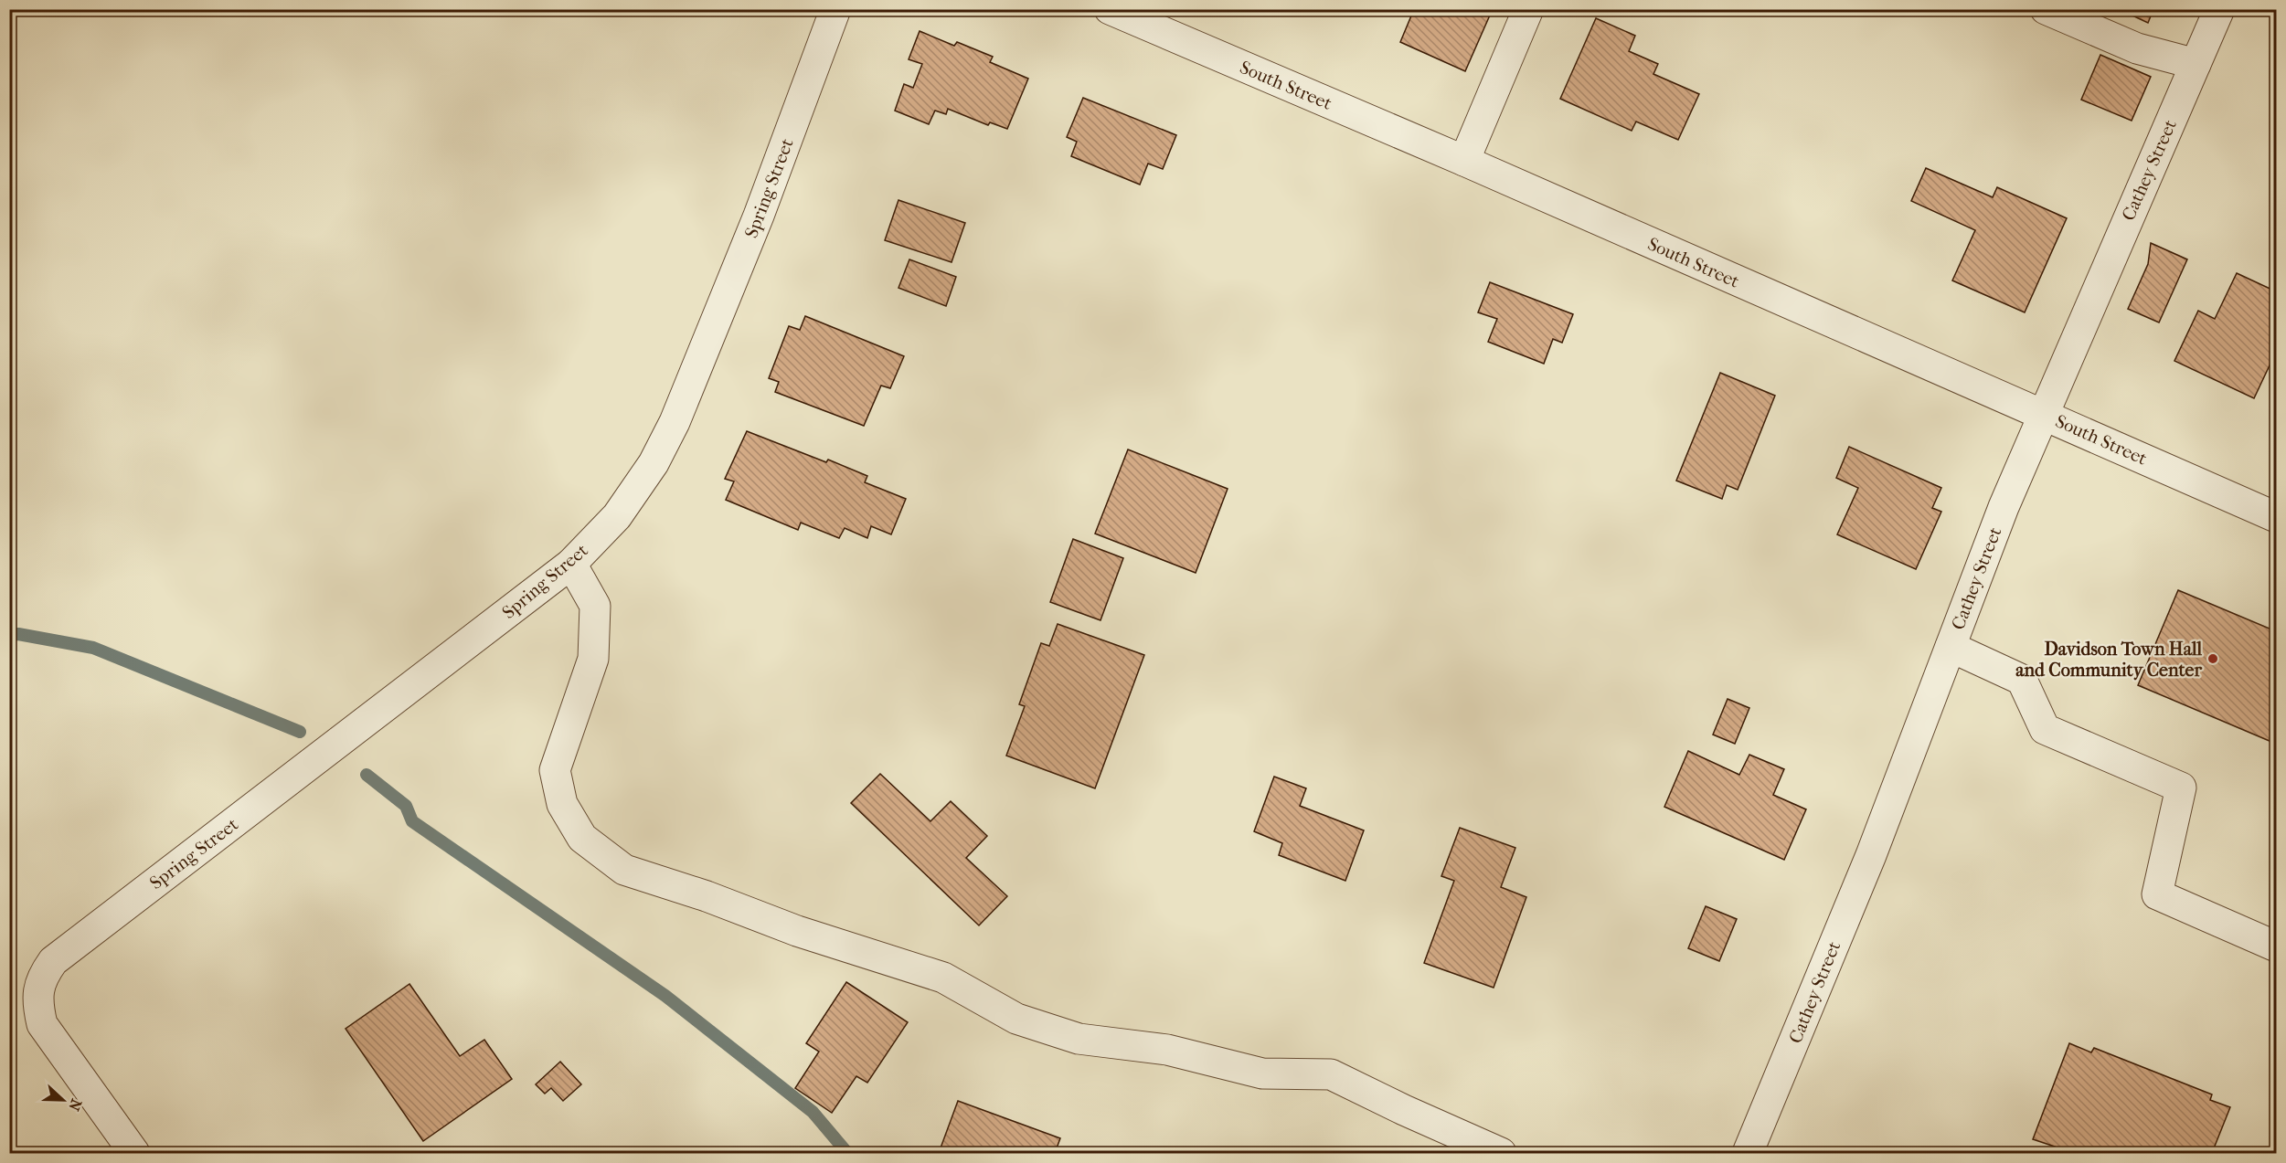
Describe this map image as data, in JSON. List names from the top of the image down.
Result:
{
  "streets": {
    "street": ["South Street", "Cathey Street", "Spring Street"]
  },
  "crossings": [
    ["South Street", "Cathey Street"]
  ],
  "places": ["Davidson Town Hall and Community Center"],
  "north": "right"
}
